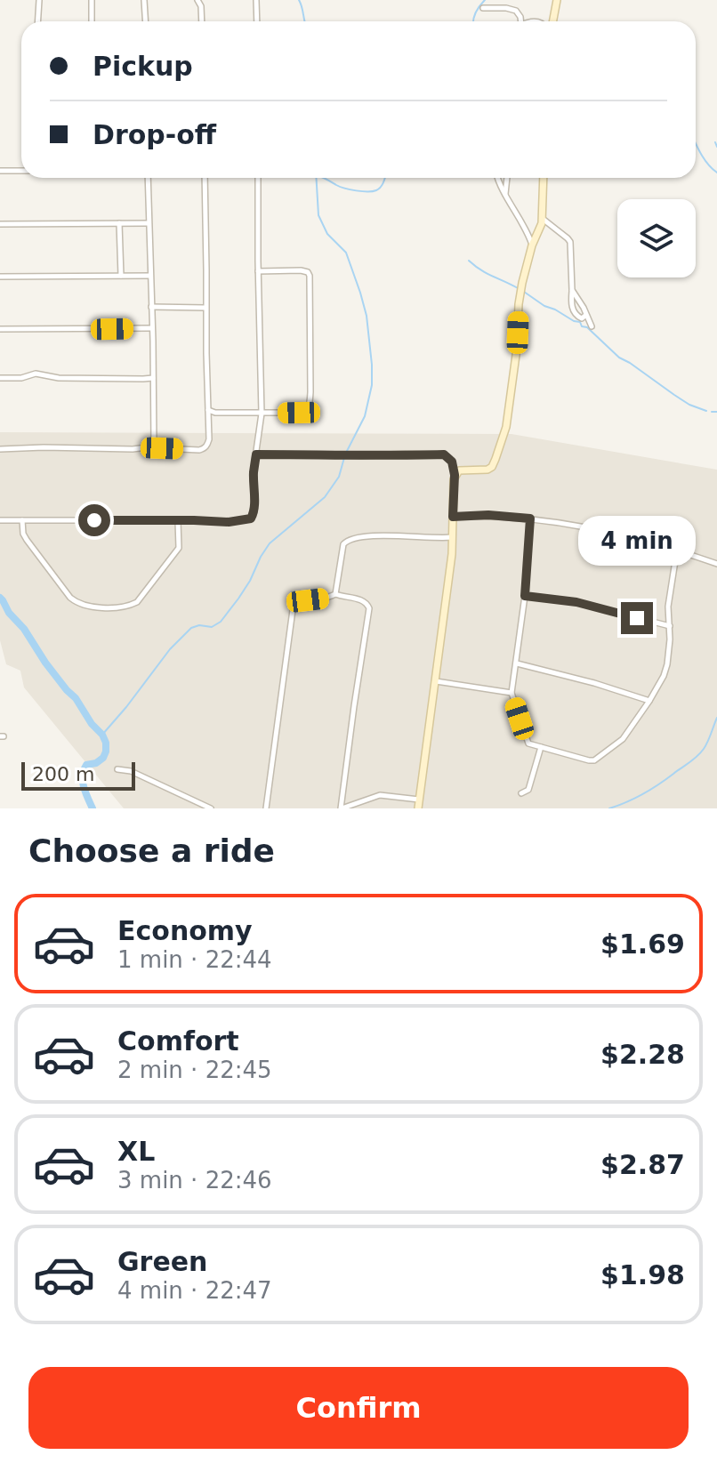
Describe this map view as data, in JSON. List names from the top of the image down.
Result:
{
  "scale_bar": "200 m",
  "page": {
    "banner": ["Pickup", "Drop-off"],
    "bubble": "4 min",
    "scale": "200 m",
    "heading": "Choose a ride",
    "list": [
      {
        "name": "Economy",
        "note": "1 min · 22:44",
        "value": "$1.69"
      },
      {
        "name": "Comfort",
        "note": "2 min · 22:45",
        "value": "$2.28"
      },
      {
        "name": "XL",
        "note": "3 min · 22:46",
        "value": "$2.87"
      },
      {
        "name": "Green",
        "note": "4 min · 22:47",
        "value": "$1.98"
      }
    ],
    "buttons": "Confirm"
  }
}
